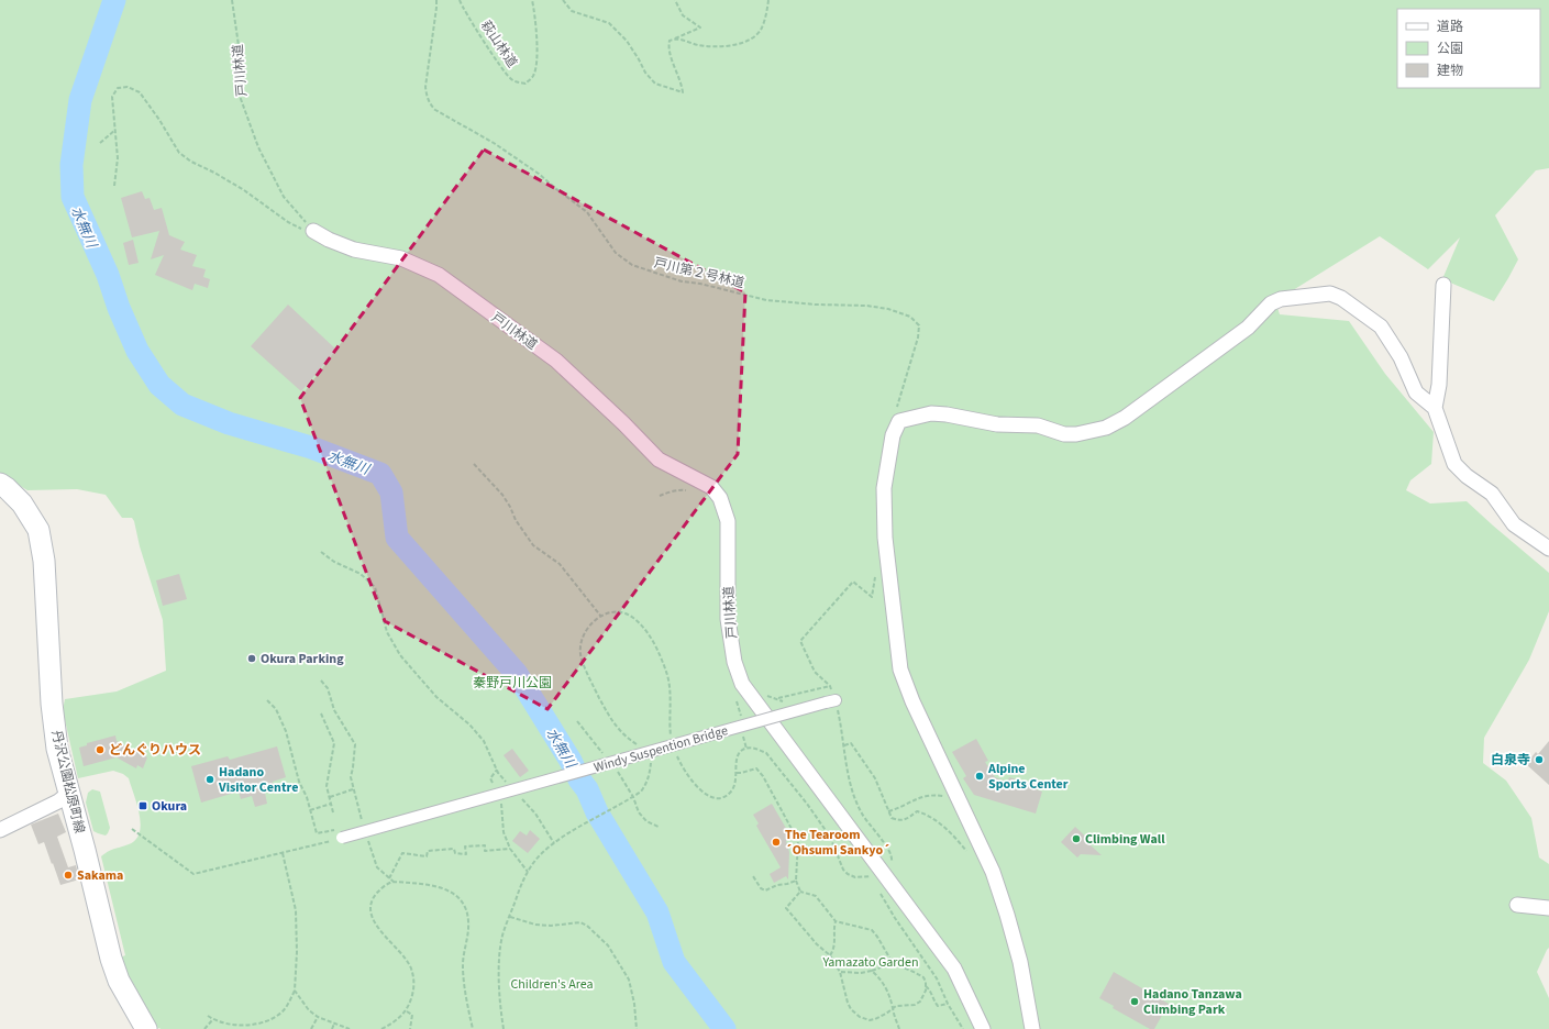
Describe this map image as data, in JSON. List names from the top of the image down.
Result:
{
  "streets": {
    "main road": ["丹沢公園松原町線"],
    "street": ["戸川林道", "Windy Suspention Bridge"],
    "path": ["萩山林道", "戸川第２号林道"]
  },
  "water": ["水無川"],
  "parks": ["秦野戸川公園", "Yamazato Garden", "Children's Area"],
  "places": {
    "other": [
      "Okura Parking",
      "どんぐりハウス",
      "白泉寺",
      "Alpine Sports Center",
      "Hadano Visitor Centre",
      "Climbing Wall",
      "The Tearoom ´Ohsumi Sankyo´",
      "Sakama",
      "Hadano Tanzawa Climbing Park"
    ],
    "transit": ["Okura"]
  },
  "legend": ["道路", "公園", "建物"]
}
